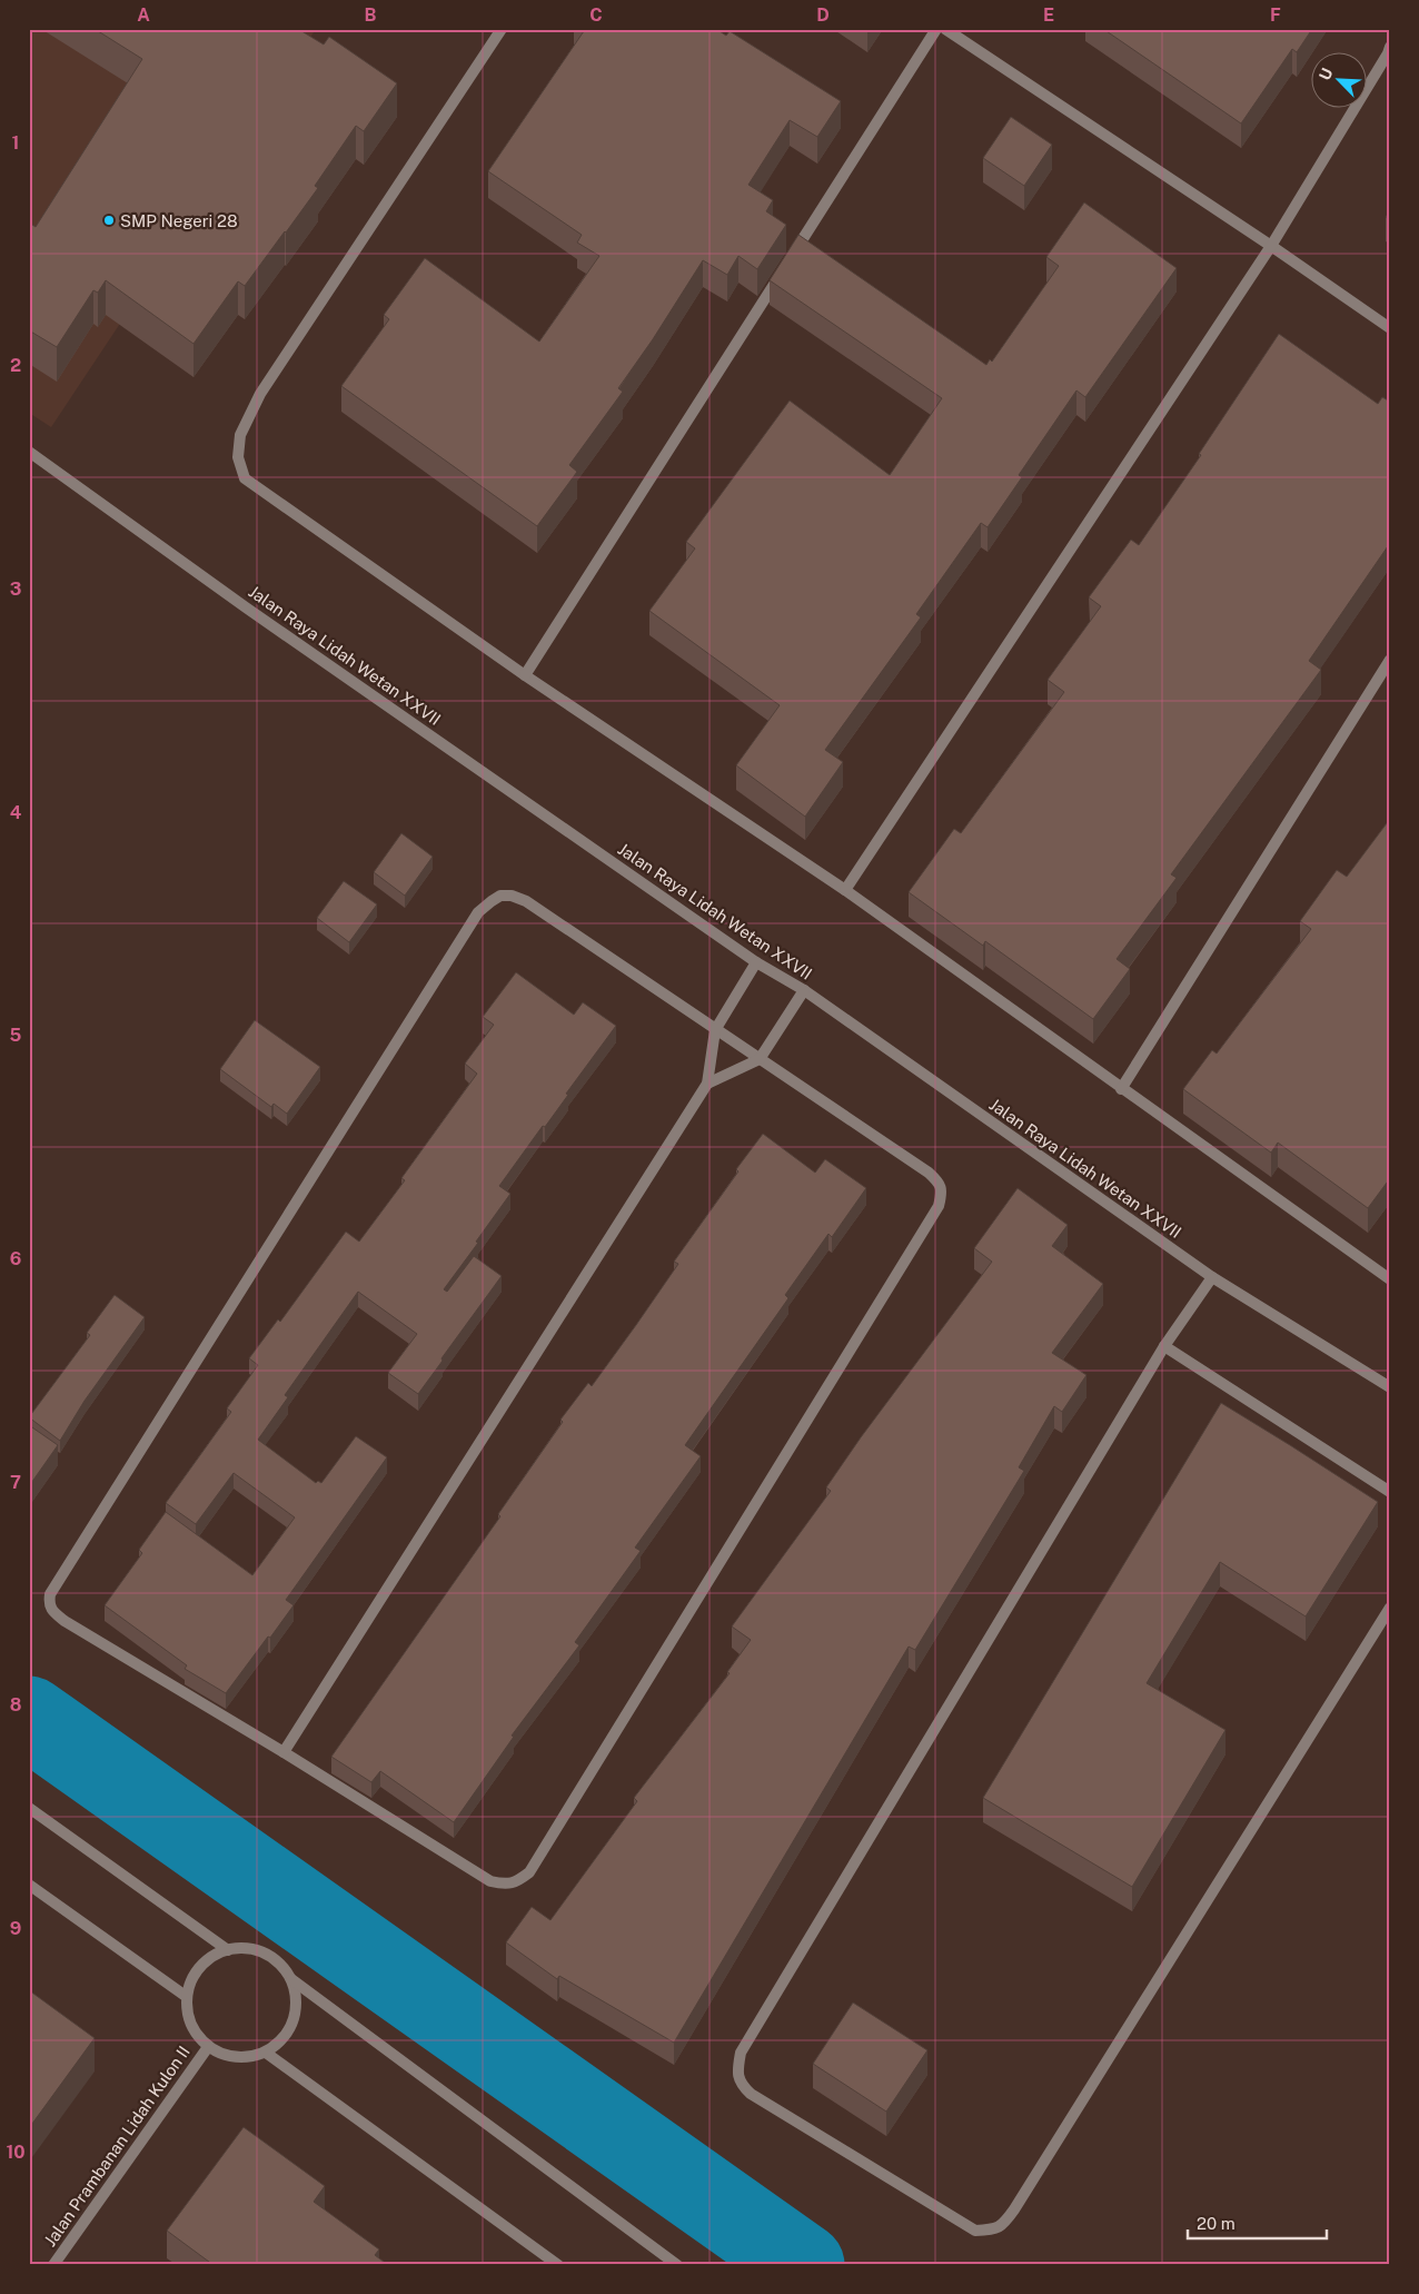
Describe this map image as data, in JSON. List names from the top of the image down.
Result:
{
  "streets": {
    "street": ["Jalan Raya Lidah Wetan XXVII", "Jalan Prambanan Lidah Kulon II"]
  },
  "places": ["SMP Negeri 28"],
  "scale_bar": "20 m",
  "north": "top left",
  "grid": {
    "columns": [
      "A",
      "B",
      "C",
      "D",
      "E",
      "F"
    ],
    "rows": [
      "1",
      "2",
      "3",
      "4",
      "5",
      "6",
      "7",
      "8",
      "9",
      "10"
    ]
  }
}
